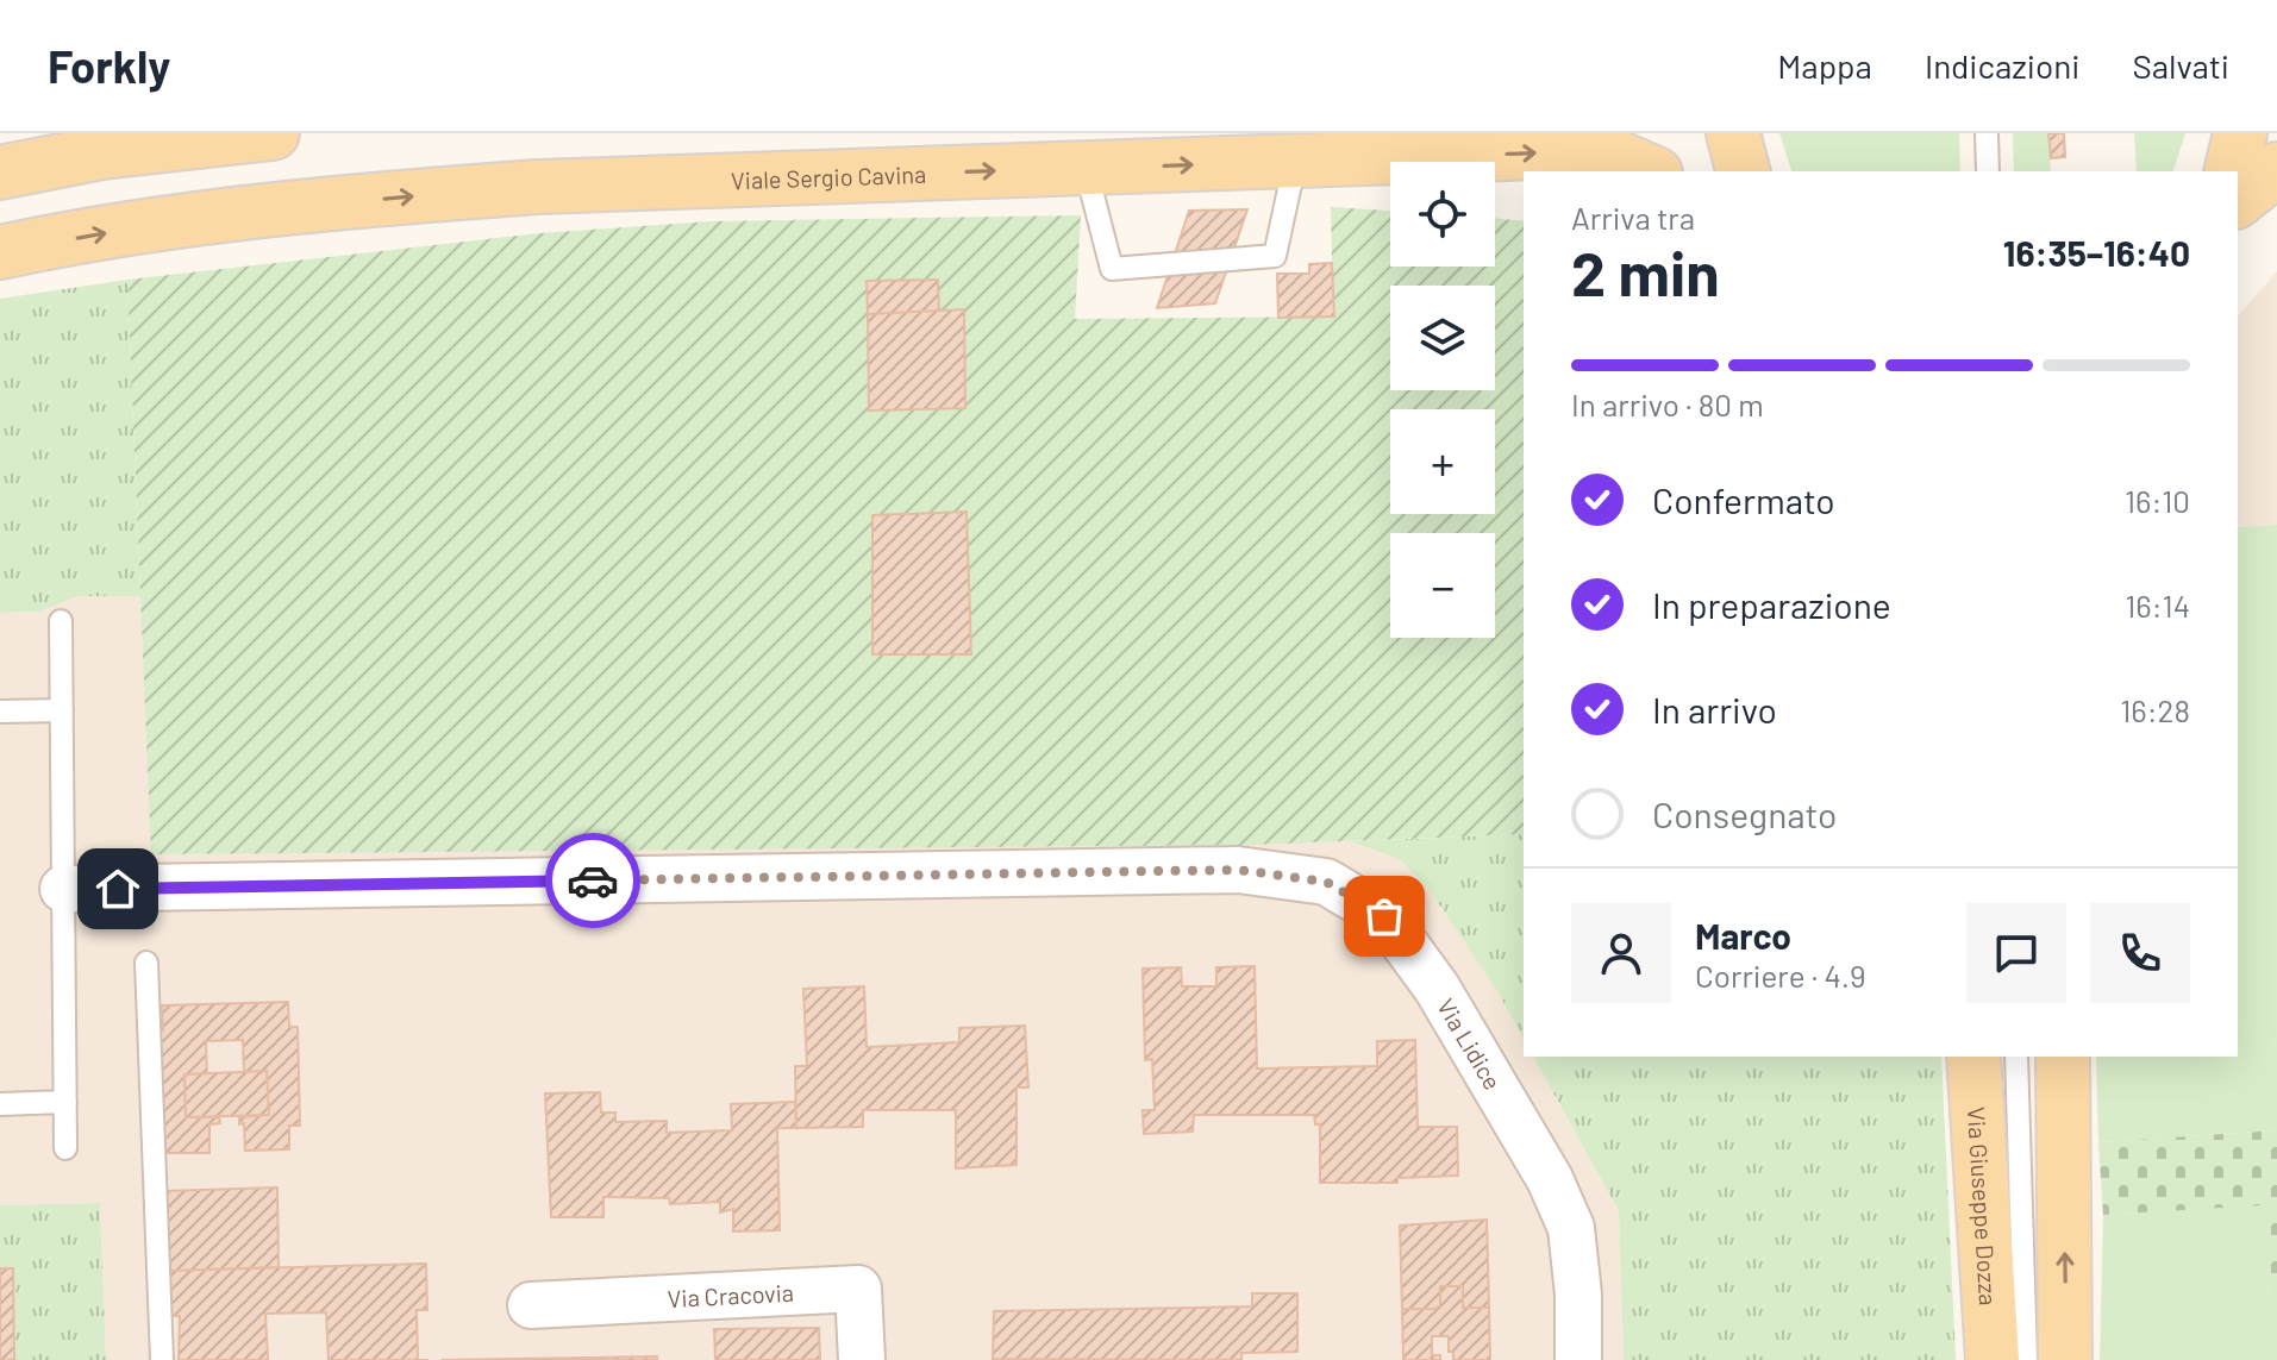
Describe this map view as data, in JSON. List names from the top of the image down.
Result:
{
  "streets": {
    "main road": ["Viale Sergio Cavina", "Via Giuseppe Dozza"],
    "street": ["Via Lidice", "Via Cracovia"]
  },
  "one_way": ["Viale Sergio Cavina"],
  "page": {
    "header": "Forkly",
    "nav": ["Mappa", "Indicazioni", "Salvati"],
    "map_buttons": ["+", "−"],
    "heading": ["2 min", "Arriva tra", "16:35–16:40"],
    "panel": ["Marco", "Corriere · 4.9"],
    "bar": "In arrivo · 80 m",
    "list": [
      ["Confermato", "16:10"],
      ["In preparazione", "16:14"],
      ["In arrivo", "16:28"],
      "Consegnato"
    ]
  }
}
